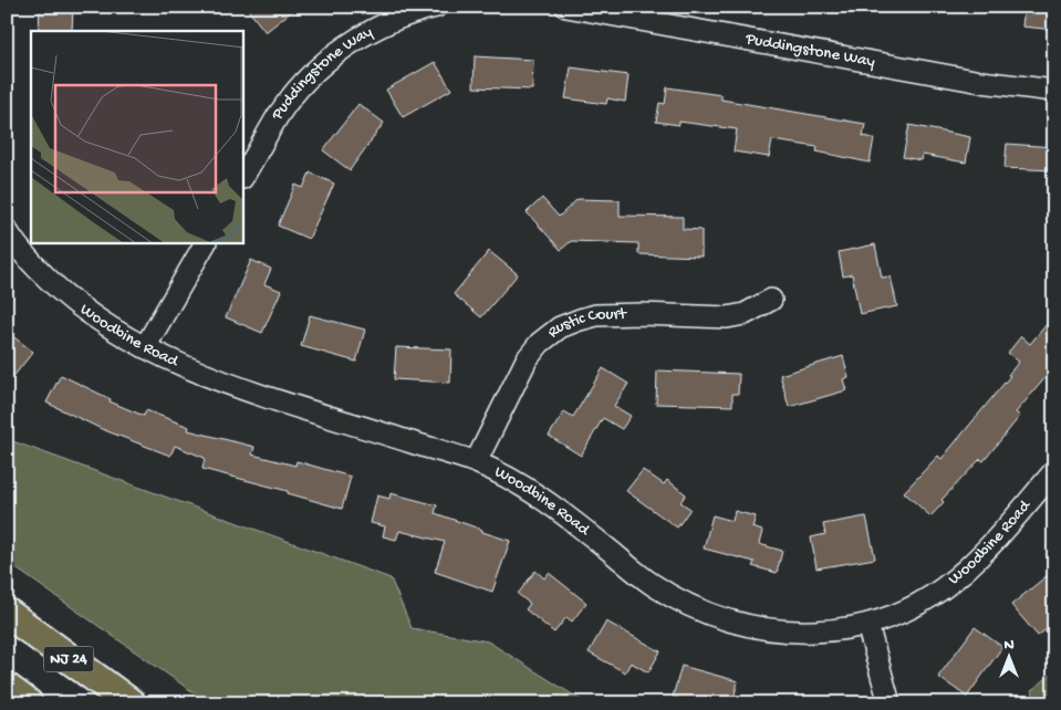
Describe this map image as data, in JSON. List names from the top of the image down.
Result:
{
  "streets": {
    "highway": ["NJ 24"],
    "street": ["Puddingstone Way", "Rustic Court", "Woodbine Road"]
  },
  "crossings": [
    ["Rustic Court", "Woodbine Road"]
  ],
  "north": "top"
}
